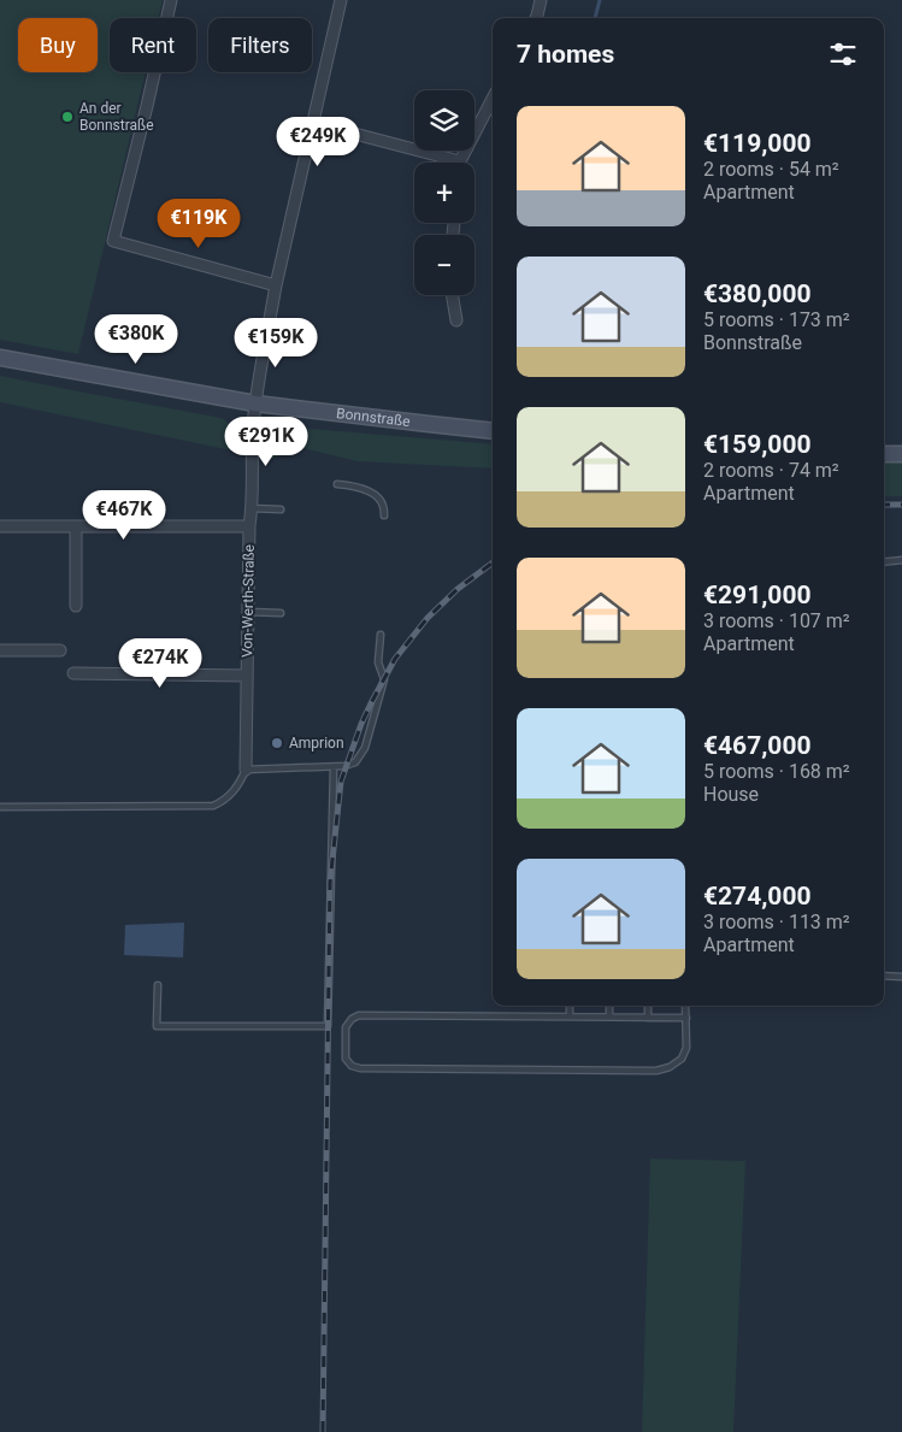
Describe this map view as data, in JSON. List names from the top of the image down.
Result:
{
  "streets": {
    "main road": ["Bonnstraße"],
    "street": ["Von-Werth-Straße"]
  },
  "crossings": [
    ["Bonnstraße", "Von-Werth-Straße"]
  ],
  "places": ["An der Bonnstraße", "Amprion"],
  "page": {
    "chip": ["Buy", "Rent", "Filters"],
    "heading": "7 homes",
    "map_buttons": ["+", "−"],
    "list": [
      {
        "name": "€119,000",
        "note": "2 rooms · 54 m² · Apartment"
      },
      {
        "name": "€380,000",
        "note": "5 rooms · 173 m² · Bonnstraße"
      },
      {
        "name": "€159,000",
        "note": "2 rooms · 74 m² · Apartment"
      },
      {
        "name": "€291,000",
        "note": "3 rooms · 107 m² · Apartment"
      },
      {
        "name": "€467,000",
        "note": "5 rooms · 168 m² · House"
      },
      {
        "name": "€274,000",
        "note": "3 rooms · 113 m² · Apartment"
      }
    ],
    "price": [
      "€249K",
      "€119K",
      "€380K",
      "€159K",
      "€291K",
      "€467K",
      "€274K"
    ]
  }
}
